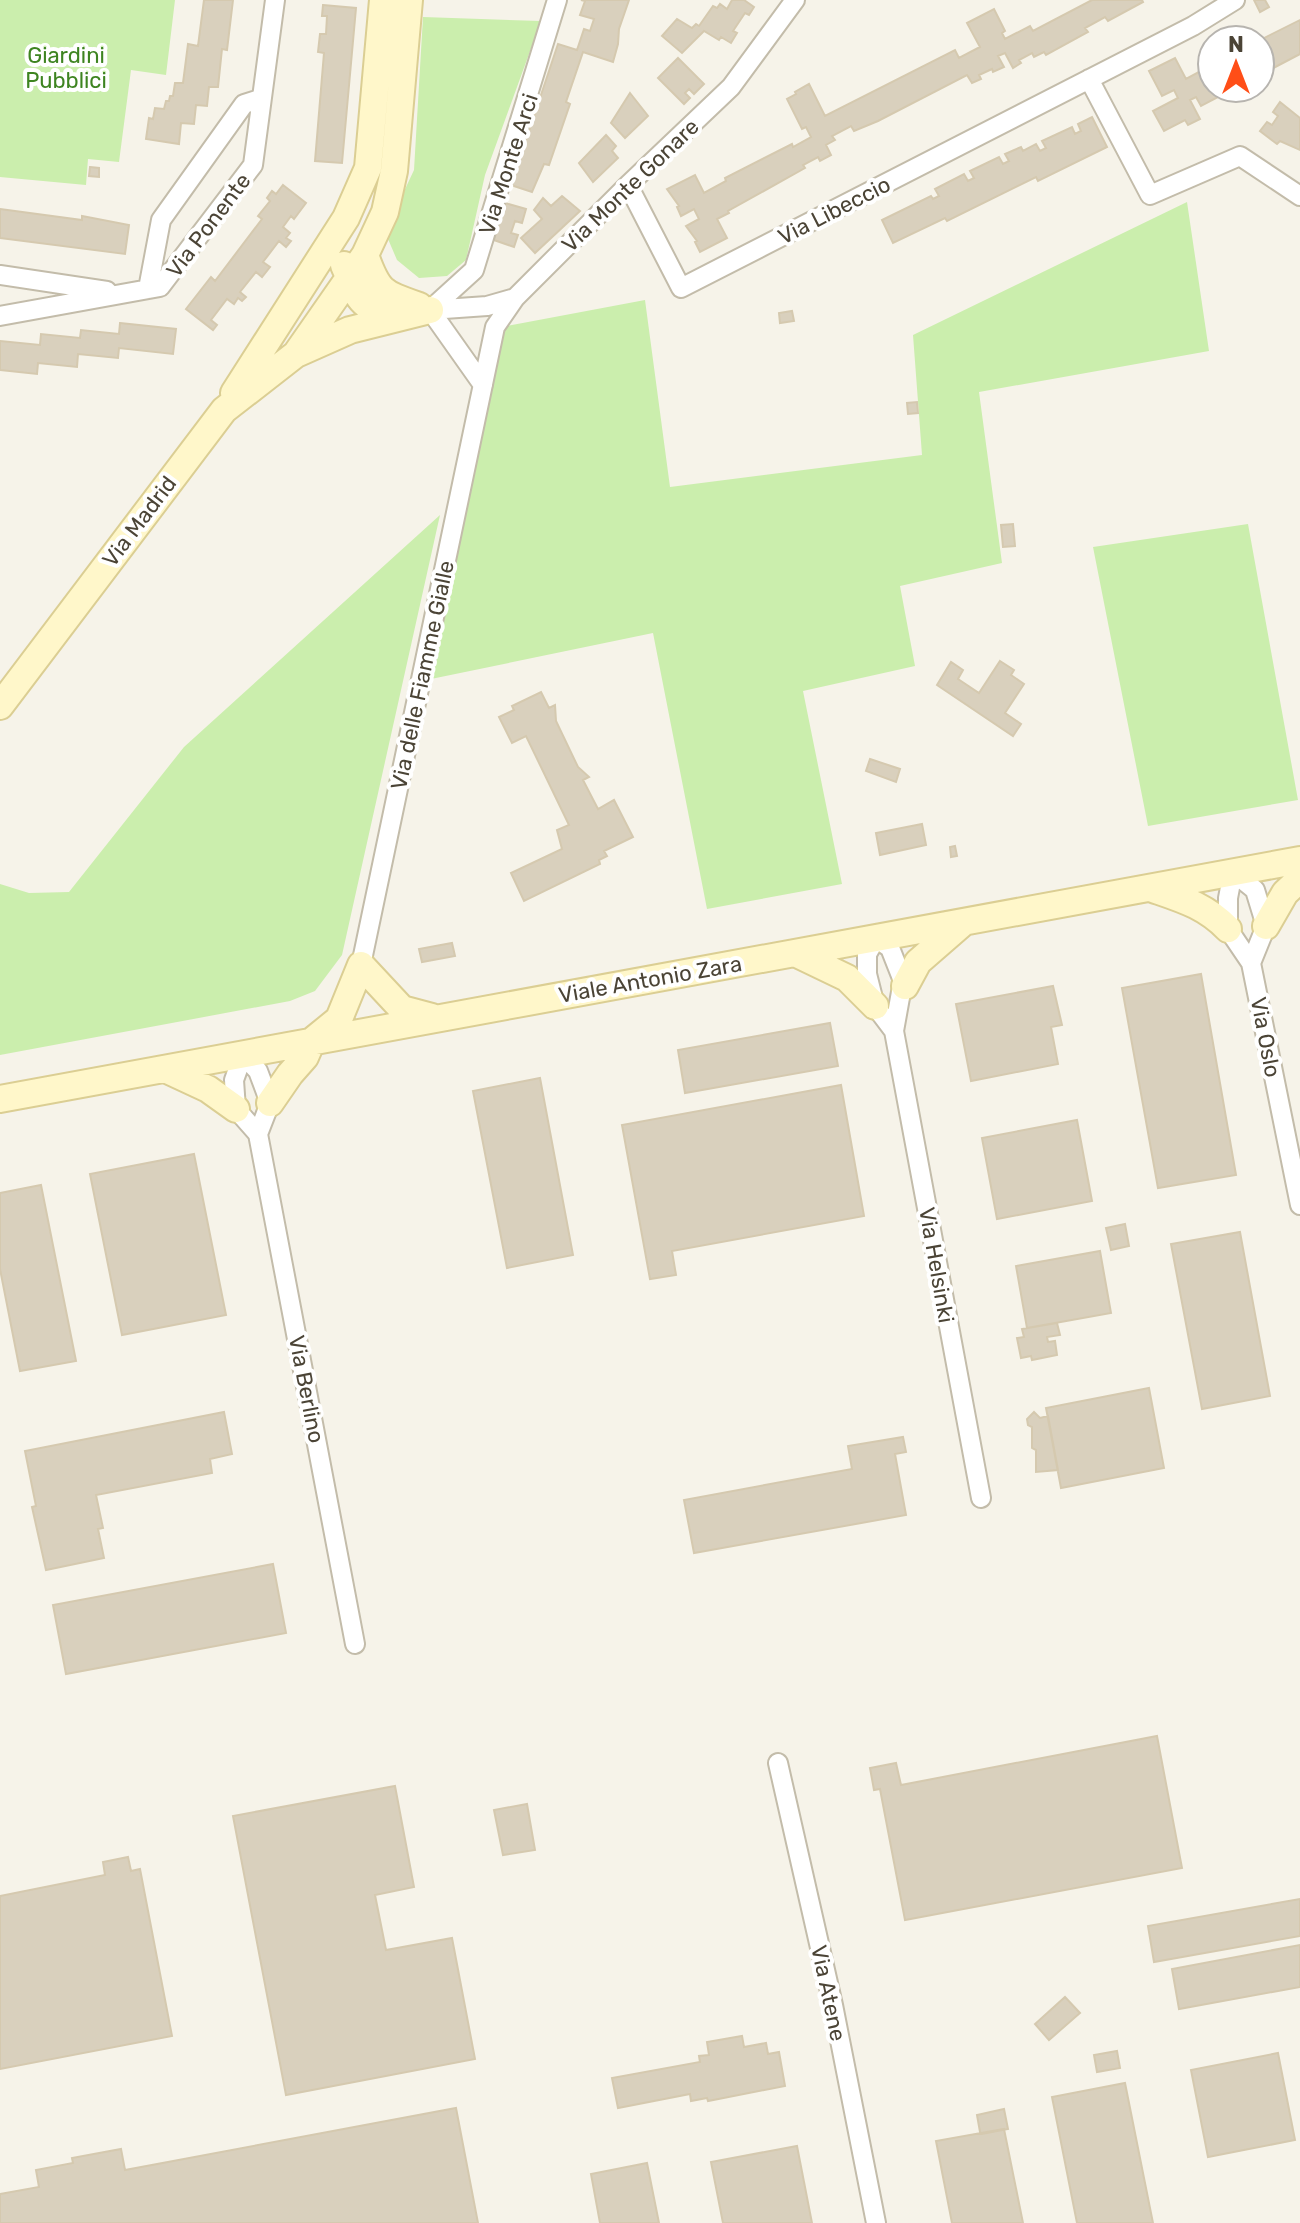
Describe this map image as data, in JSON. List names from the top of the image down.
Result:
{
  "streets": {
    "main road": ["Via Madrid", "Viale Antonio Zara"],
    "street": [
      "Via Monte Arci",
      "Via Monte Gonare",
      "Via Libeccio",
      "Via Ponente",
      "Via delle Fiamme Gialle",
      "Via Oslo",
      "Via Helsinki",
      "Via Berlino",
      "Via Atene"
    ]
  },
  "crossings": [
    ["Via Monte Gonare", "Via Libeccio"],
    ["Via Monte Gonare", "Via delle Fiamme Gialle"],
    ["Viale Antonio Zara", "Via Helsinki"]
  ],
  "parks": ["Giardini Pubblici"],
  "north": "top"
}
